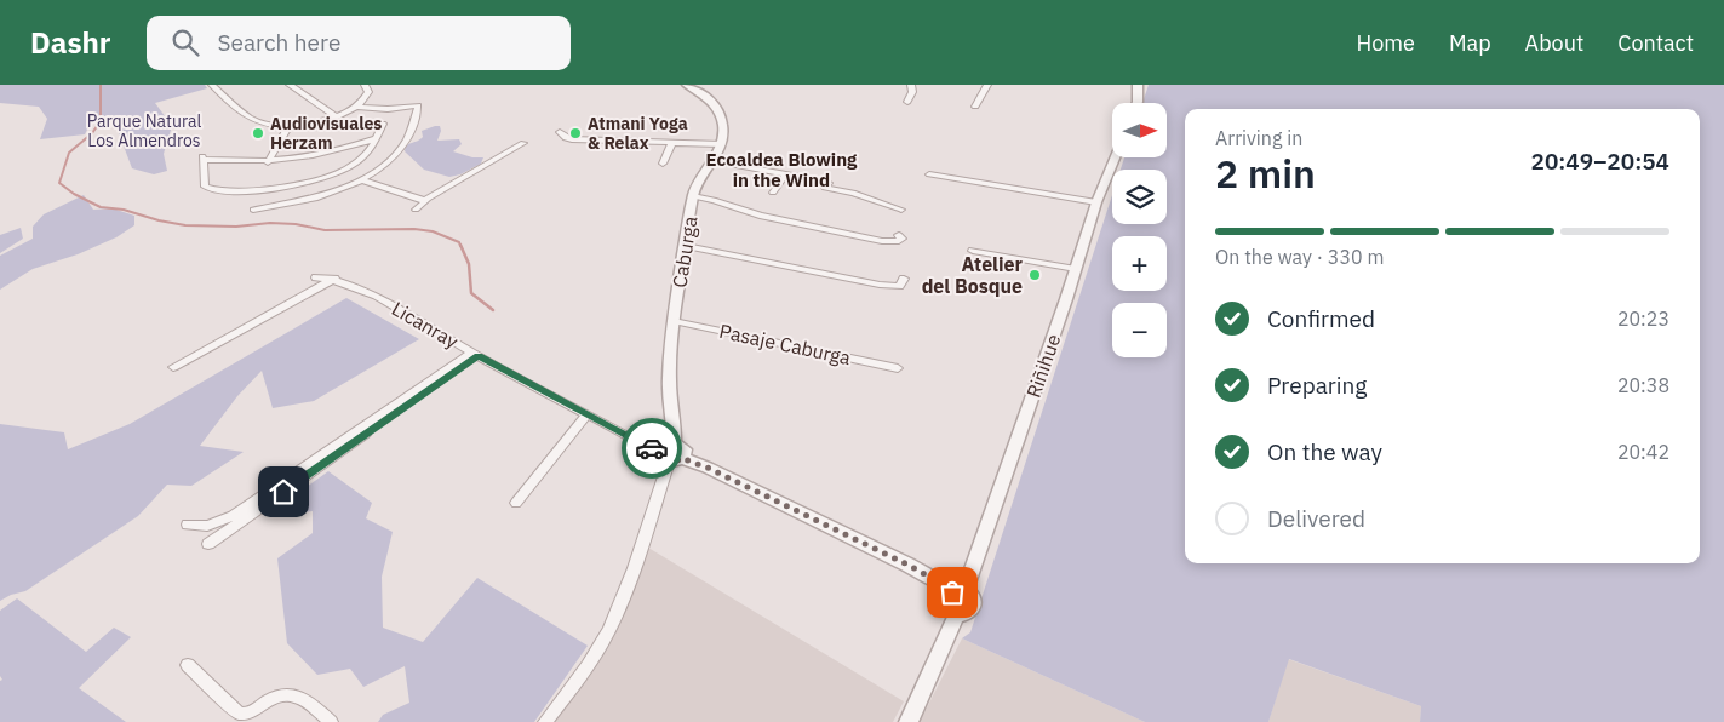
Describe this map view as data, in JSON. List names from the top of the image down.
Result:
{
  "streets": {
    "street": [
      "Caburga",
      "Licanray",
      "Pasaje Caburga",
      "Riñihue"
    ]
  },
  "crossings": [
    ["Caburga", "Licanray"],
    ["Caburga", "Pasaje Caburga"],
    ["Licanray", "Riñihue"]
  ],
  "districts": ["Ecoaldea Blowing in the Wind"],
  "parks": ["Parque Natural Los Almendros"],
  "places": ["Audiovisuales Herzam", "Atmani Yoga & Relax", "Atelier del Bosque"],
  "north": "right",
  "page": {
    "header": "Dashr",
    "search": "Search here",
    "nav": [
      "Home",
      "Map",
      "About",
      "Contact"
    ],
    "map_buttons": ["+", "−"],
    "heading": ["2 min", "Arriving in", "20:49–20:54"],
    "bar": "On the way · 330 m",
    "list": [
      ["Confirmed", "20:23"],
      ["Preparing", "20:38"],
      ["On the way", "20:42"],
      "Delivered"
    ]
  }
}
